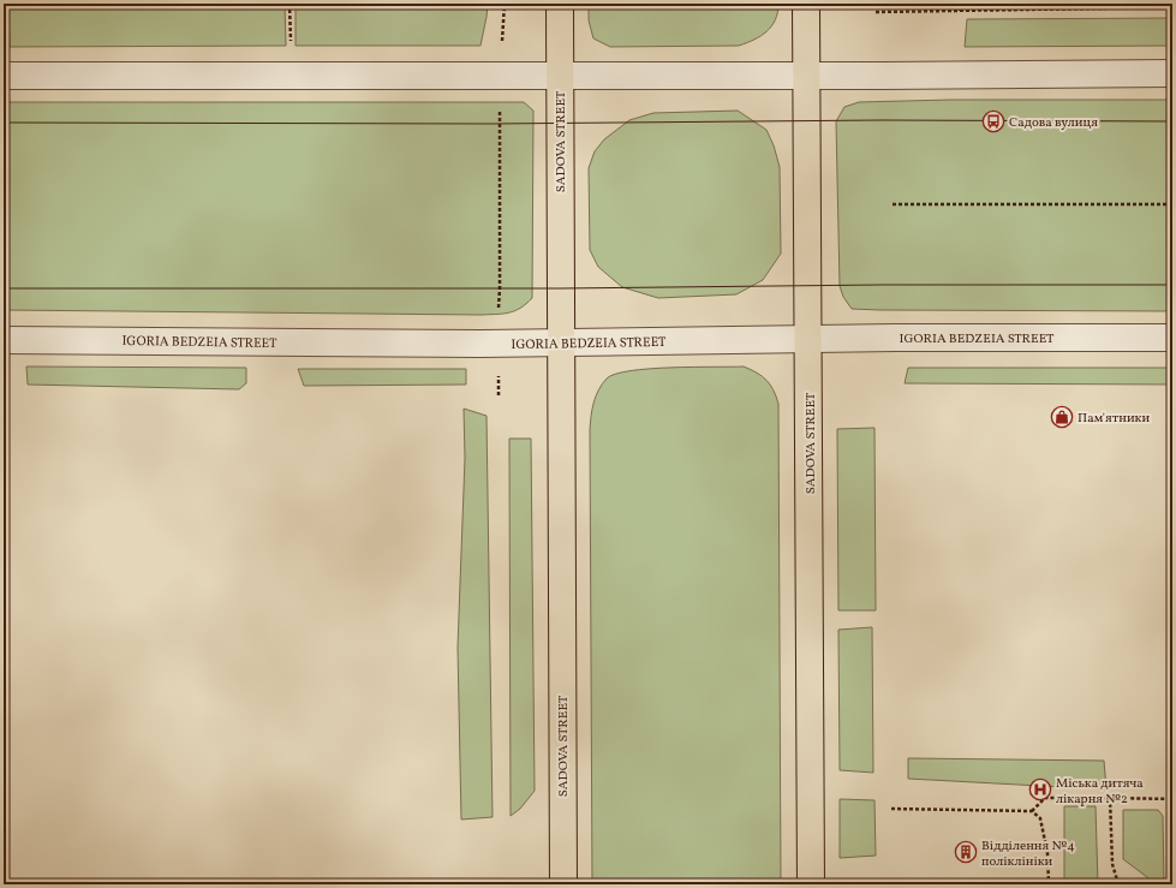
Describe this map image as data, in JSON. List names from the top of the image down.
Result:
{
  "streets": {
    "main road": ["SADOVA STREET"],
    "street": ["IGORIA BEDZEIA STREET"]
  },
  "crossings": [
    ["SADOVA STREET", "IGORIA BEDZEIA STREET"]
  ],
  "places": {
    "bus stop": ["Садова вулиця"],
    "shop": ["Пам'ятники"],
    "hospital": ["Міська дитяча лікарня №2"],
    "building": ["Відділення №4 поліклініки"]
  }
}
